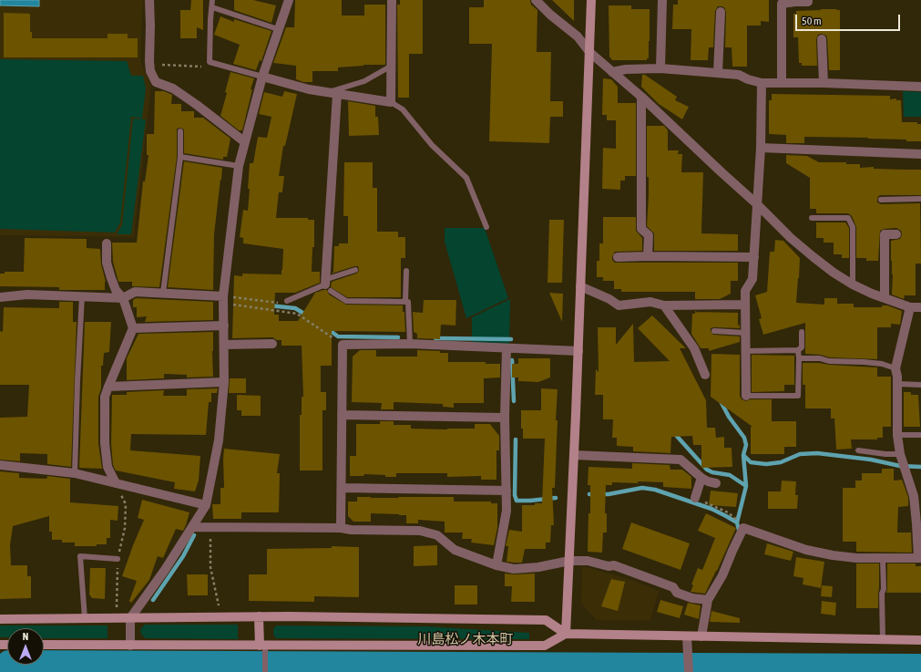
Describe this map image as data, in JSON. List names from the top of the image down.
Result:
{
  "districts": ["川島松ノ木本町"],
  "scale_bar": "50 m",
  "north": "top"
}
